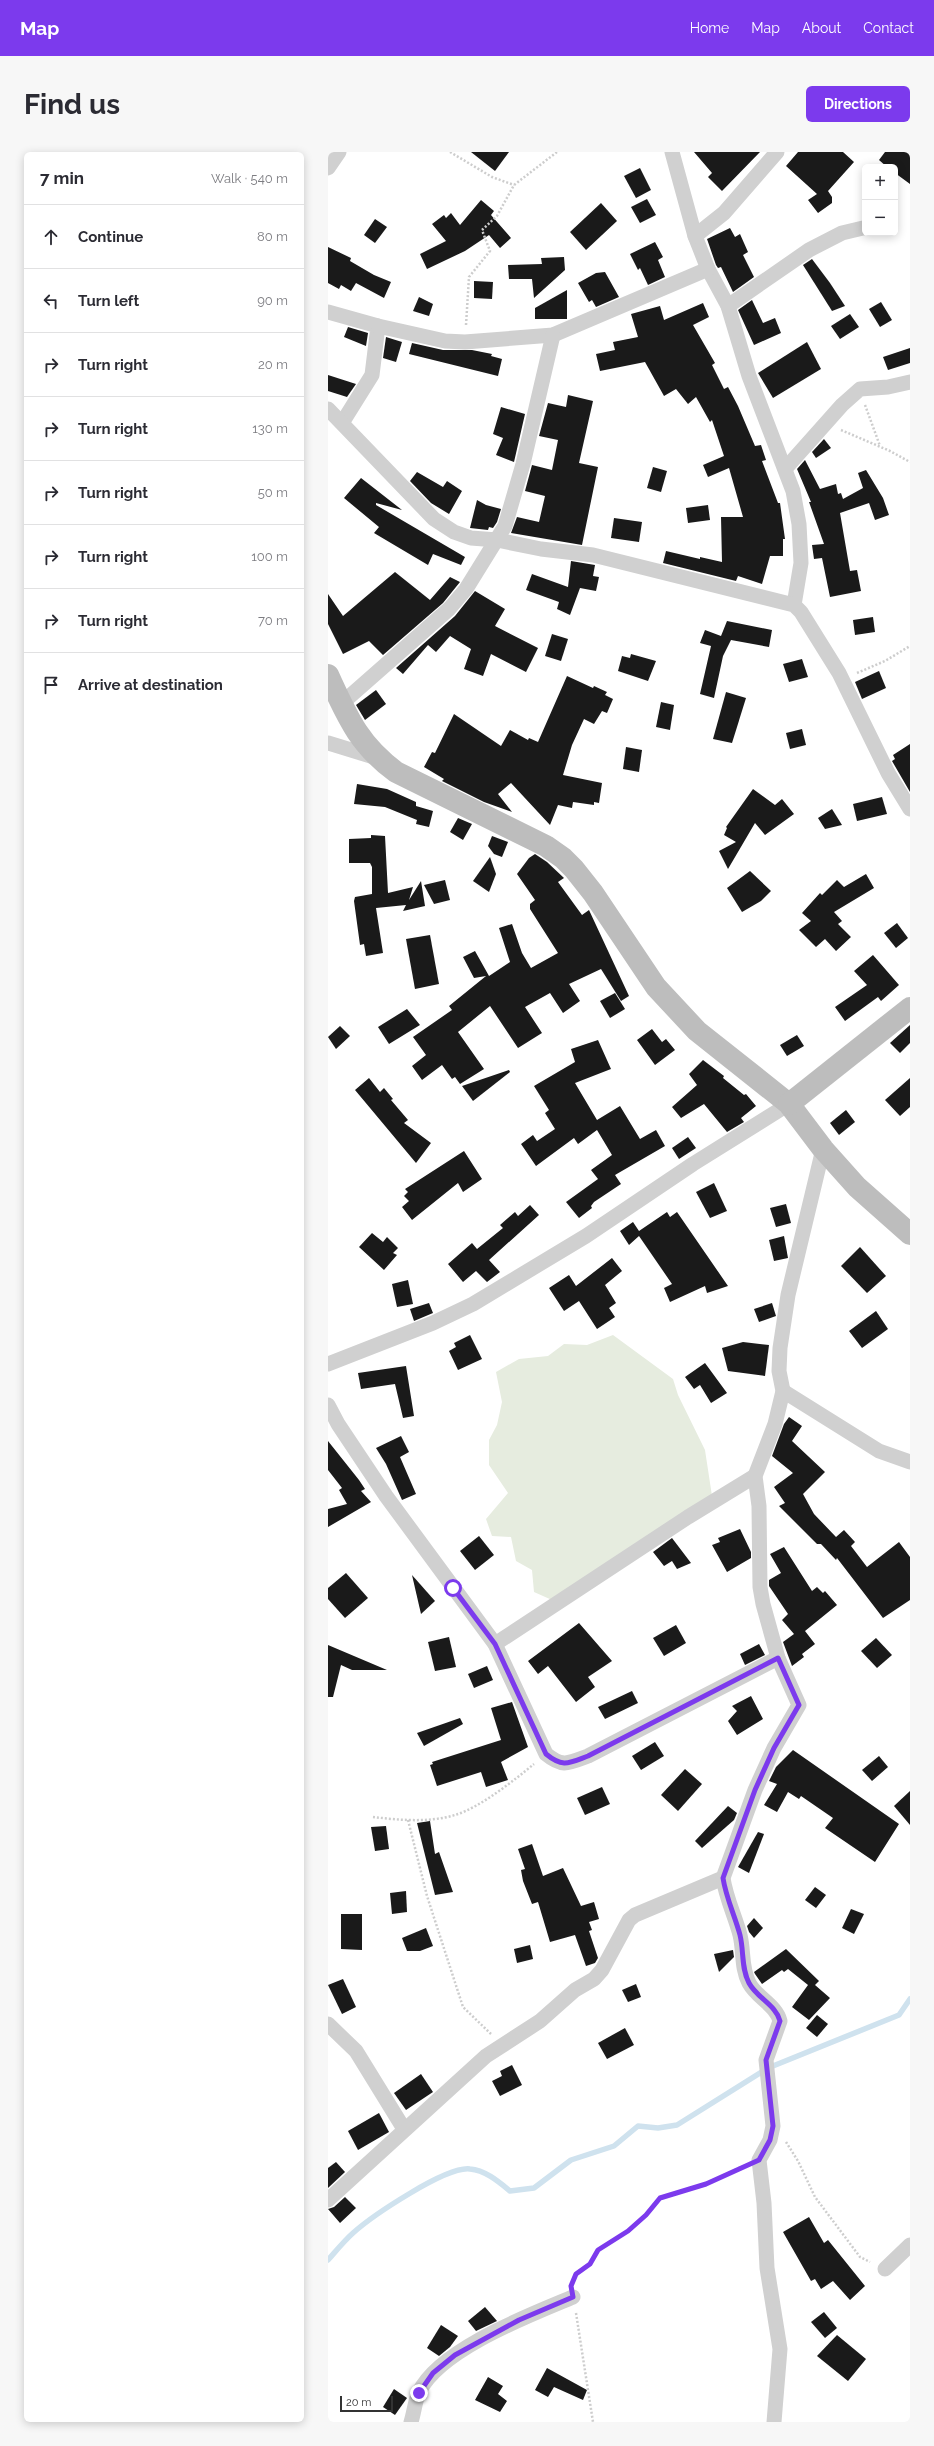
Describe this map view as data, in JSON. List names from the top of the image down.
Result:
{
  "scale_bar": "20 m",
  "page": {
    "header": "Map",
    "nav": [
      "Home",
      "Map",
      "About",
      "Contact"
    ],
    "buttons": "Directions",
    "title": "Find us",
    "heading": ["7 min", "Walk · 540 m"],
    "map_buttons": ["+", "−"],
    "list": [
      ["Continue", "80 m"],
      ["Turn left", "90 m"],
      ["Turn right", "20 m"],
      ["Turn right", "130 m"],
      ["Turn right", "50 m"],
      ["Turn right", "100 m"],
      ["Turn right", "70 m"],
      "Arrive at destination"
    ],
    "scale": "20 m"
  }
}
